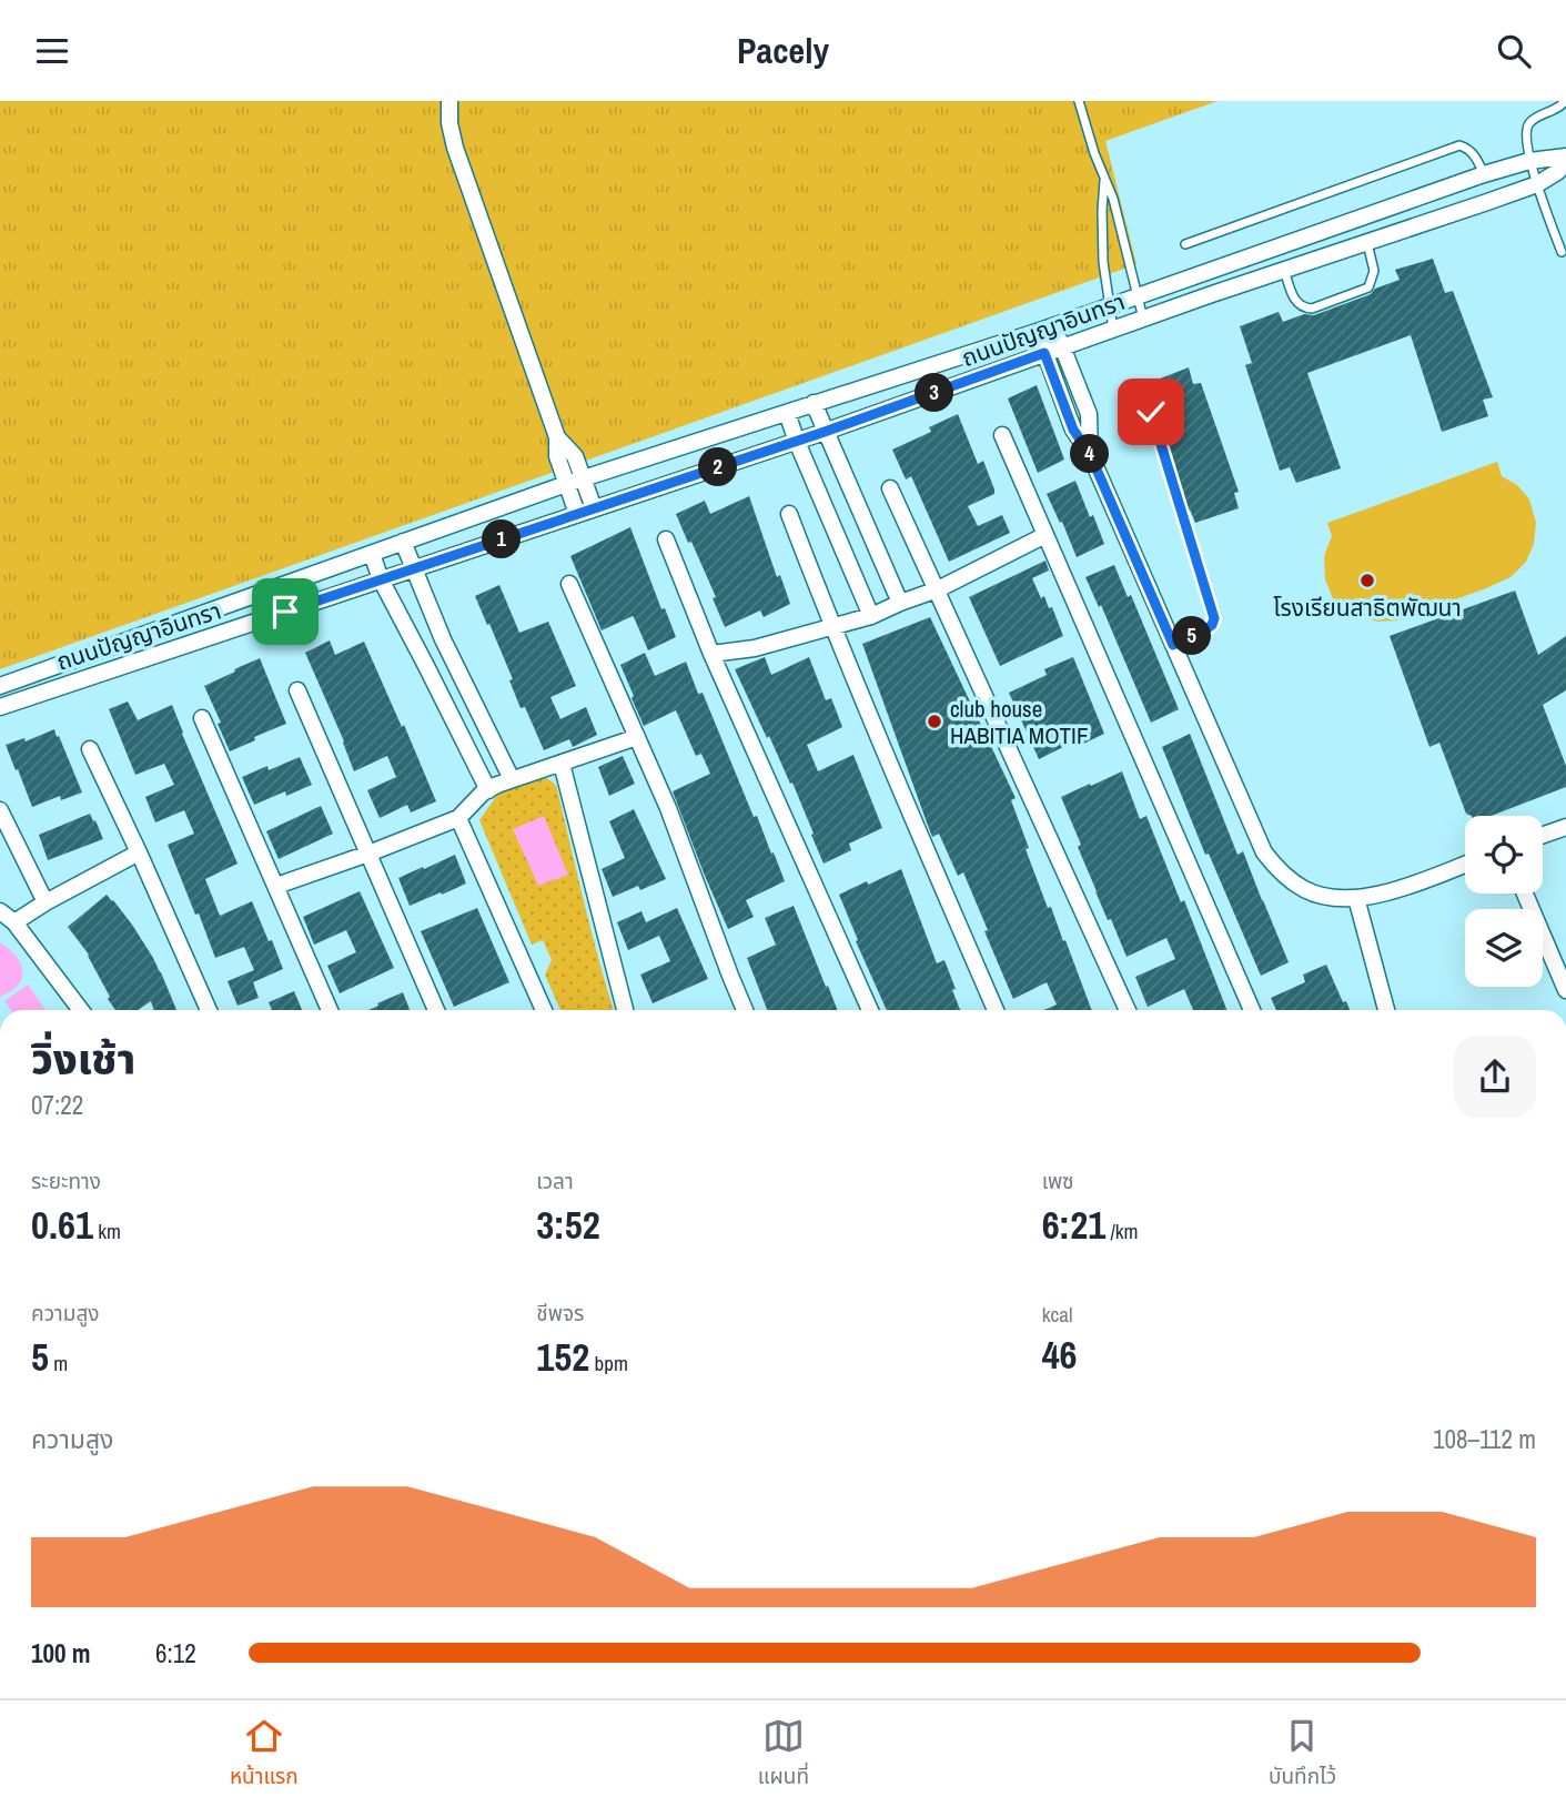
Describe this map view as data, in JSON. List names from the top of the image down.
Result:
{
  "streets": {
    "street": ["ถนนปัญญาอินทรา"]
  },
  "places": ["โรงเรียนสาธิตพัฒนา", "club house HABITIA MOTIF"],
  "page": {
    "header": "Pacely",
    "pins": [
      "3",
      "4",
      "2",
      "1",
      "5"
    ],
    "heading": ["วิ่งเช้า", "07:22"],
    "stats": [
      ["ระยะทาง", "0.61 km"],
      ["เวลา", "3:52"],
      ["เพซ", "6:21 /km"],
      ["ความสูง", "5 m"],
      ["ชีพจร", "152 bpm"],
      ["kcal", "46"]
    ],
    "chart": ["ความสูง", "108–112 m"],
    "list": [
      {
        "name": "100 m",
        "note": "6:12"
      }
    ],
    "tabs": ["หน้าแรก", "แผนที่", "บันทึกไว้"]
  }
}
